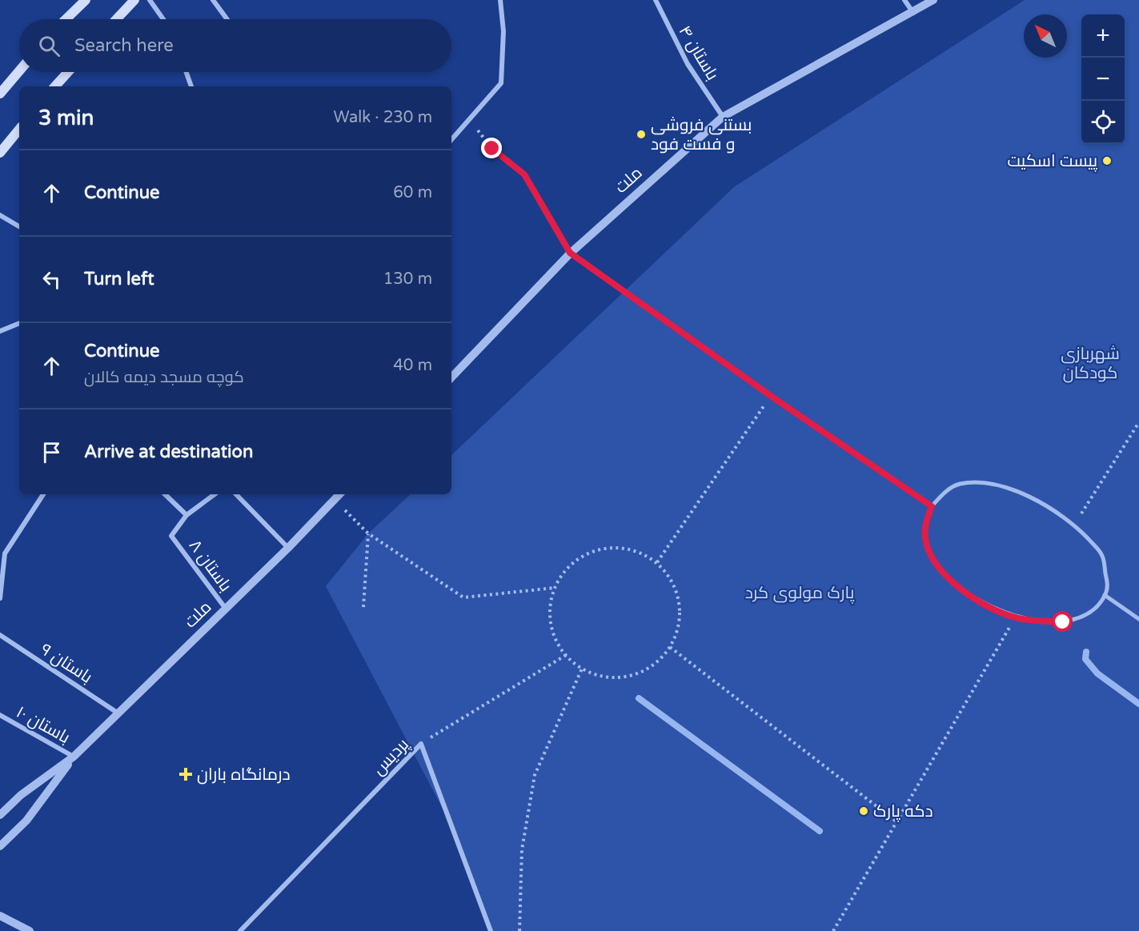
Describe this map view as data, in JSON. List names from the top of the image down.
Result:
{
  "streets": {
    "street": [
      "باستان ۴",
      "ملت",
      "باستان ۸",
      "باستان ۹",
      "باستان ۱۰",
      "پردیس"
    ]
  },
  "crossings": [
    ["باستان ۴", "ملت"],
    ["ملت", "باستان ۸"],
    ["ملت", "باستان ۹"],
    ["ملت", "باستان ۱۰"]
  ],
  "parks": ["شهربازی کودکان", "پارک مولوی کرد"],
  "places": {
    "other": ["بستنی فروشی و فست فود", "پیست اسکیت", "دکه پارک"],
    "health": ["درمانگاه باران"]
  },
  "north": "top left",
  "page": {
    "map_buttons": ["+", "−"],
    "search": "Search here",
    "heading": ["3 min", "Walk · 230 m"],
    "list": [
      ["Continue", "60 m"],
      ["Turn left", "130 m"],
      ["Continue", "کوچه مسجد دیمه کالان", "40 m"],
      "Arrive at destination"
    ]
  }
}
